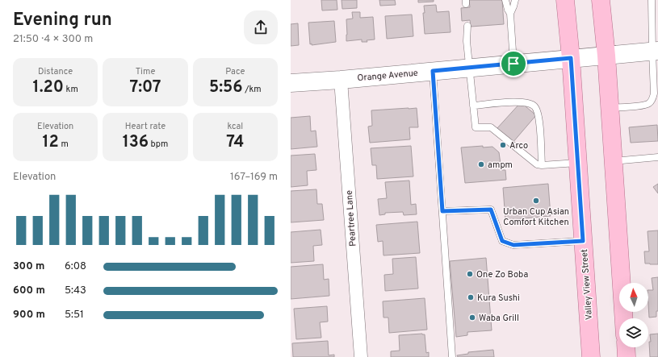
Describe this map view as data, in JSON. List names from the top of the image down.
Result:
{
  "streets": {
    "main road": ["Orange Avenue", "Valley View Street"],
    "street": ["Peartree Lane"]
  },
  "crossings": [
    ["Orange Avenue", "Peartree Lane"],
    ["Orange Avenue", "Valley View Street"]
  ],
  "places": [
    "Arco",
    "ampm",
    "Urban Cup Asian Comfort Kitchen",
    "One Zo Boba",
    "Kura Sushi",
    "Waba Grill"
  ],
  "north": "top",
  "page": {
    "heading": ["Evening run", "21:50 · 4 × 300 m"],
    "stats": [
      ["Distance", "1.20 km"],
      ["Time", "7:07"],
      ["Pace", "5:56 /km"],
      ["Elevation", "12 m"],
      ["Heart rate", "136 bpm"],
      ["kcal", "74"]
    ],
    "chart": ["Elevation", "167–169 m"],
    "list": [
      {
        "name": "300 m",
        "note": "6:08"
      },
      {
        "name": "600 m",
        "note": "5:43"
      },
      {
        "name": "900 m",
        "note": "5:51"
      }
    ]
  }
}
